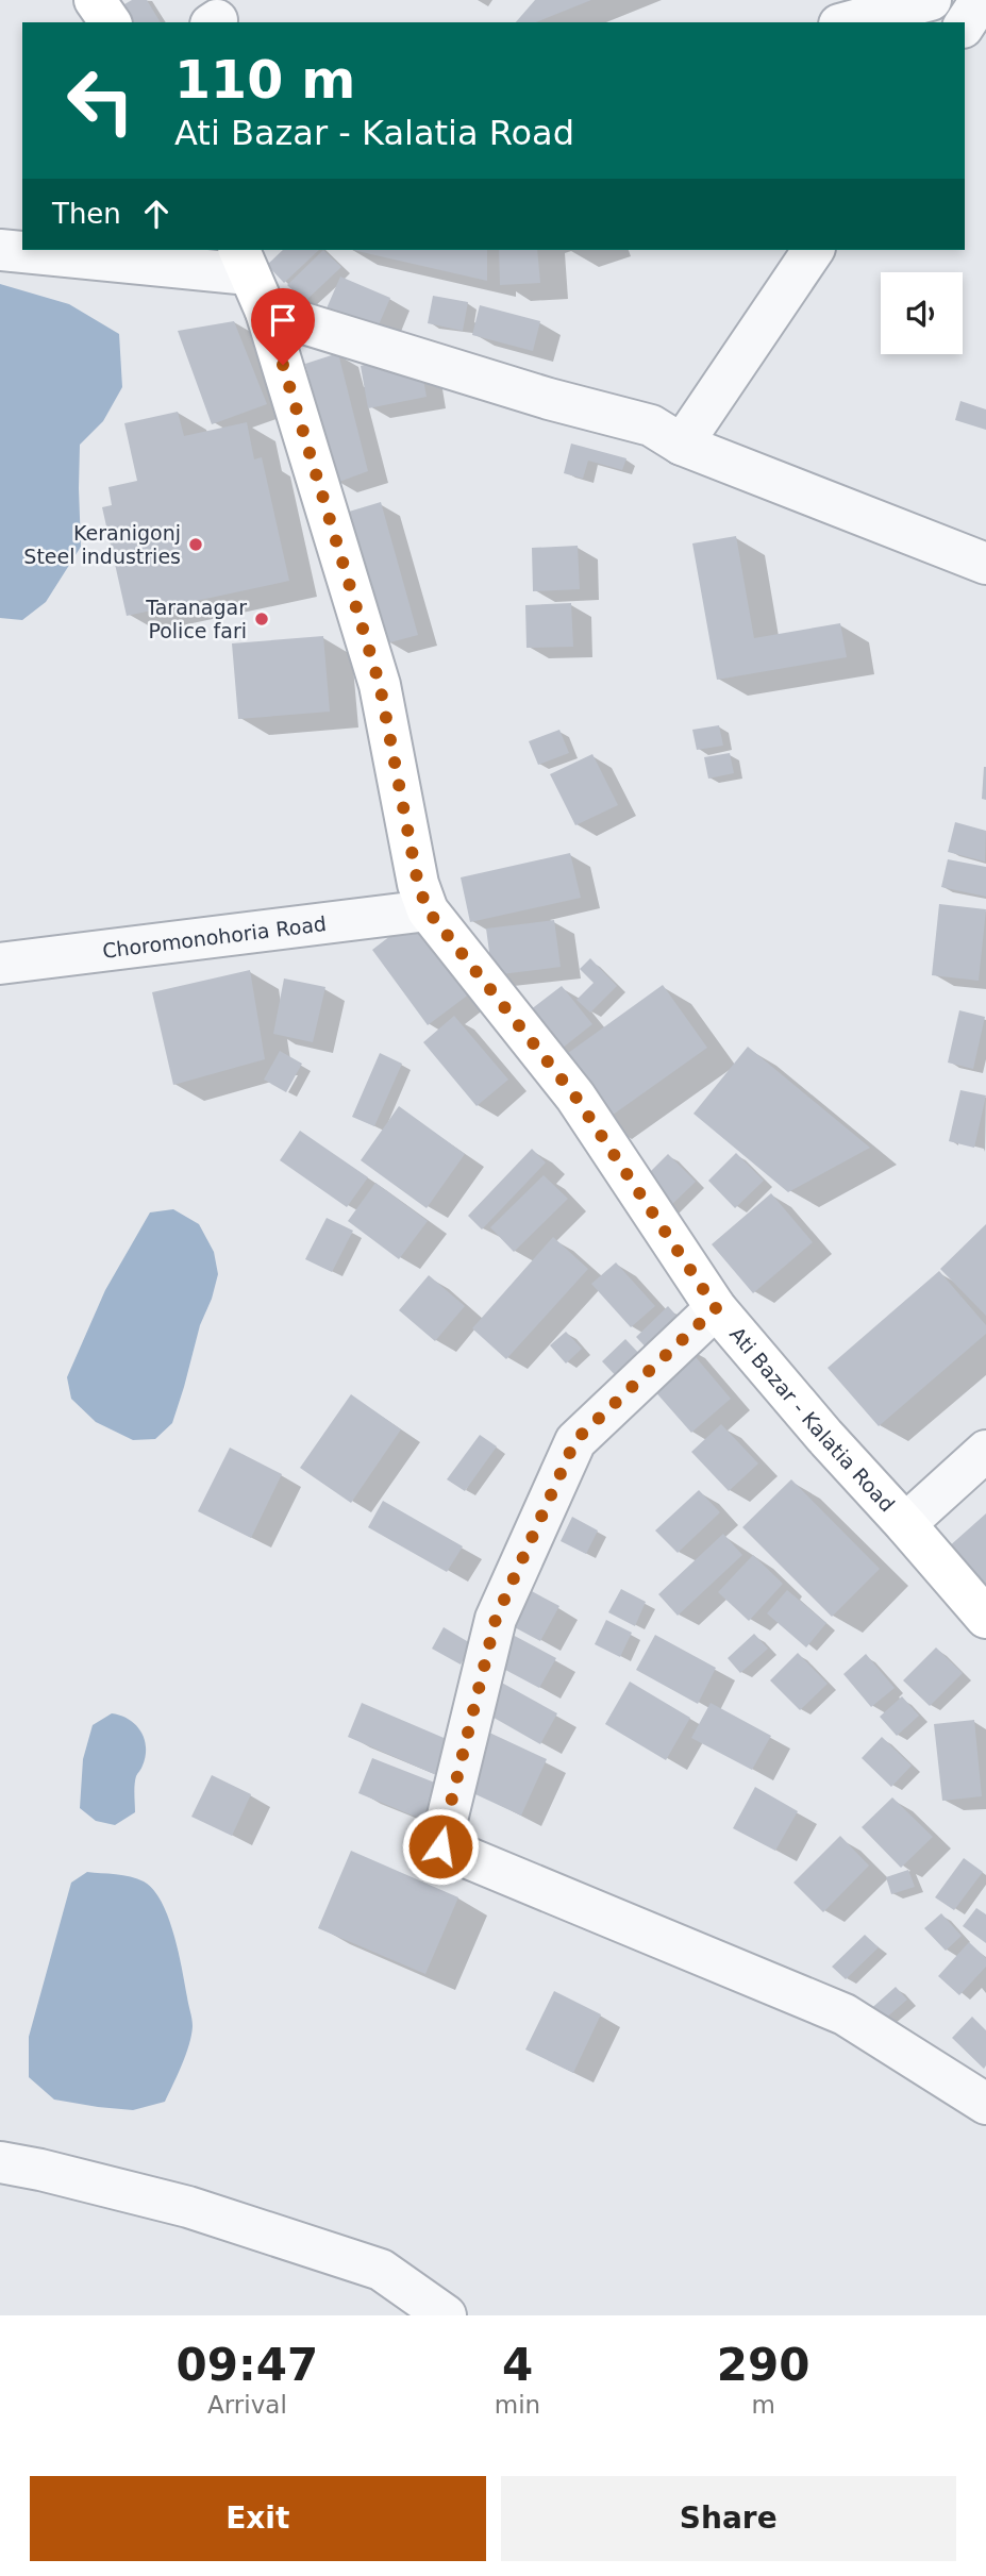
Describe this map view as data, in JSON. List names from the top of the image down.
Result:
{
  "streets": {
    "main road": ["Ati Bazar - Kalatia Road"],
    "street": ["Choromonohoria Road"]
  },
  "crossings": [
    ["Choromonohoria Road", "Ati Bazar - Kalatia Road"]
  ],
  "places": ["Keranigonj Steel industries", "Taranagar Police fari"],
  "page": {
    "turn": ["110 m", "Ati Bazar - Kalatia Road"],
    "then": "Then",
    "eta": [
      "09:47",
      "Arrival",
      "4",
      "min",
      "290",
      "m"
    ],
    "buttons": ["Exit", "Share"]
  }
}
